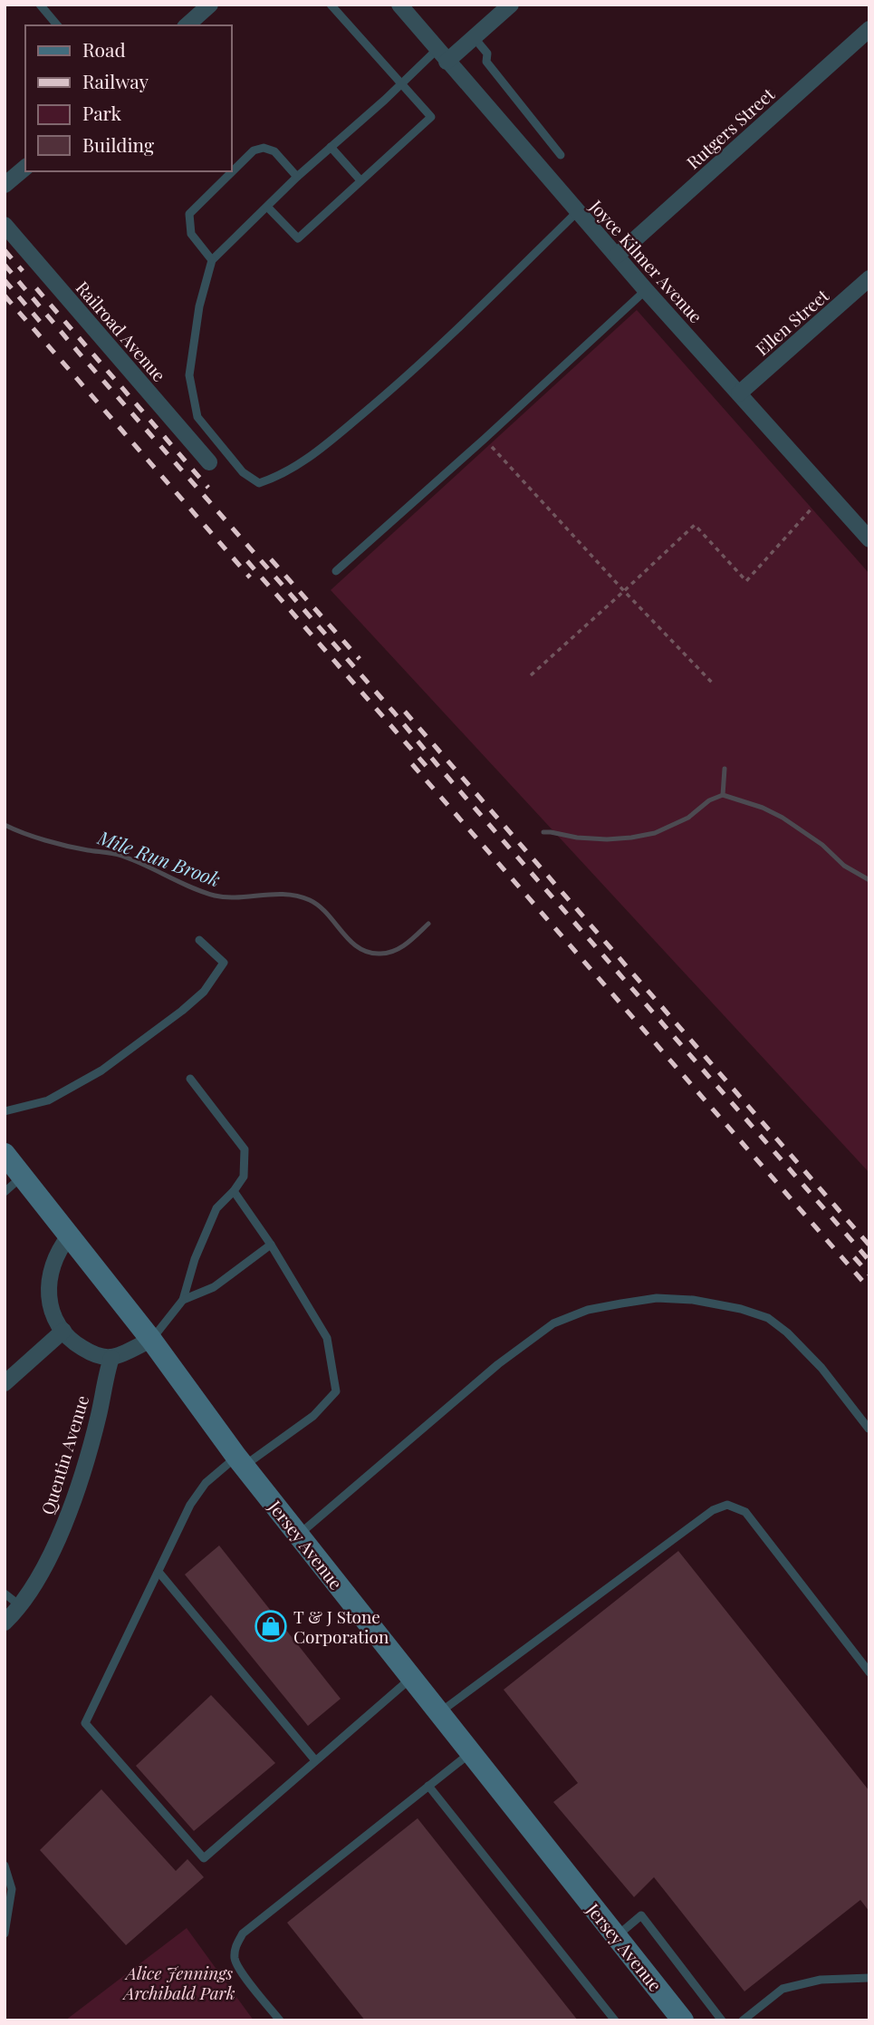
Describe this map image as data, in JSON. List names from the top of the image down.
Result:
{
  "streets": {
    "street": [
      "Rutgers Street",
      "Joyce Kilmer Avenue",
      "Ellen Street",
      "Railroad Avenue",
      "Quentin Avenue",
      "Jersey Avenue"
    ]
  },
  "crossings": [
    ["Rutgers Street", "Joyce Kilmer Avenue"],
    ["Joyce Kilmer Avenue", "Ellen Street"]
  ],
  "water": ["Mile Run Brook"],
  "parks": ["Alice Jennings Archibald Park"],
  "places": {
    "shop": ["T & J Stone Corporation"]
  },
  "legend": [
    "Road",
    "Railway",
    "Park",
    "Building"
  ]
}
